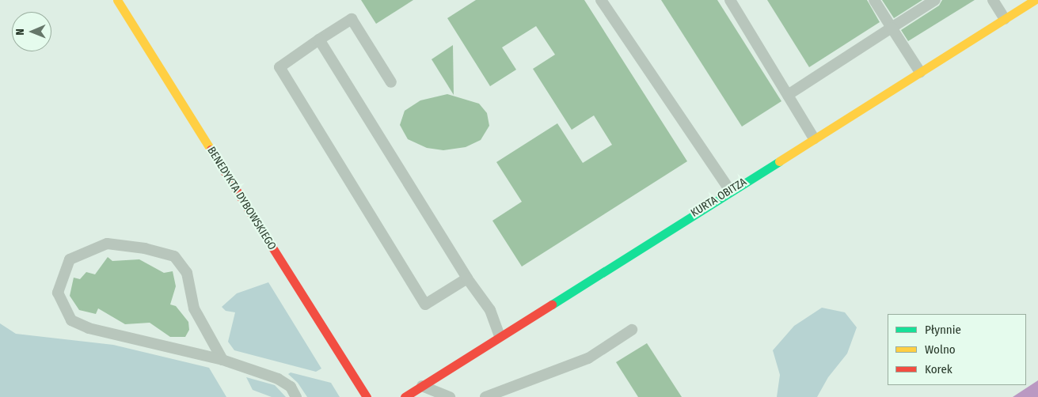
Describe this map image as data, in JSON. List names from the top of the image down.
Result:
{
  "streets": {
    "street": ["KURTA OBITZA", "BENEDYKTA DYBOWSKIEGO"]
  },
  "legend": ["Płynnie", "Wolno", "Korek"],
  "north": "left"
}
